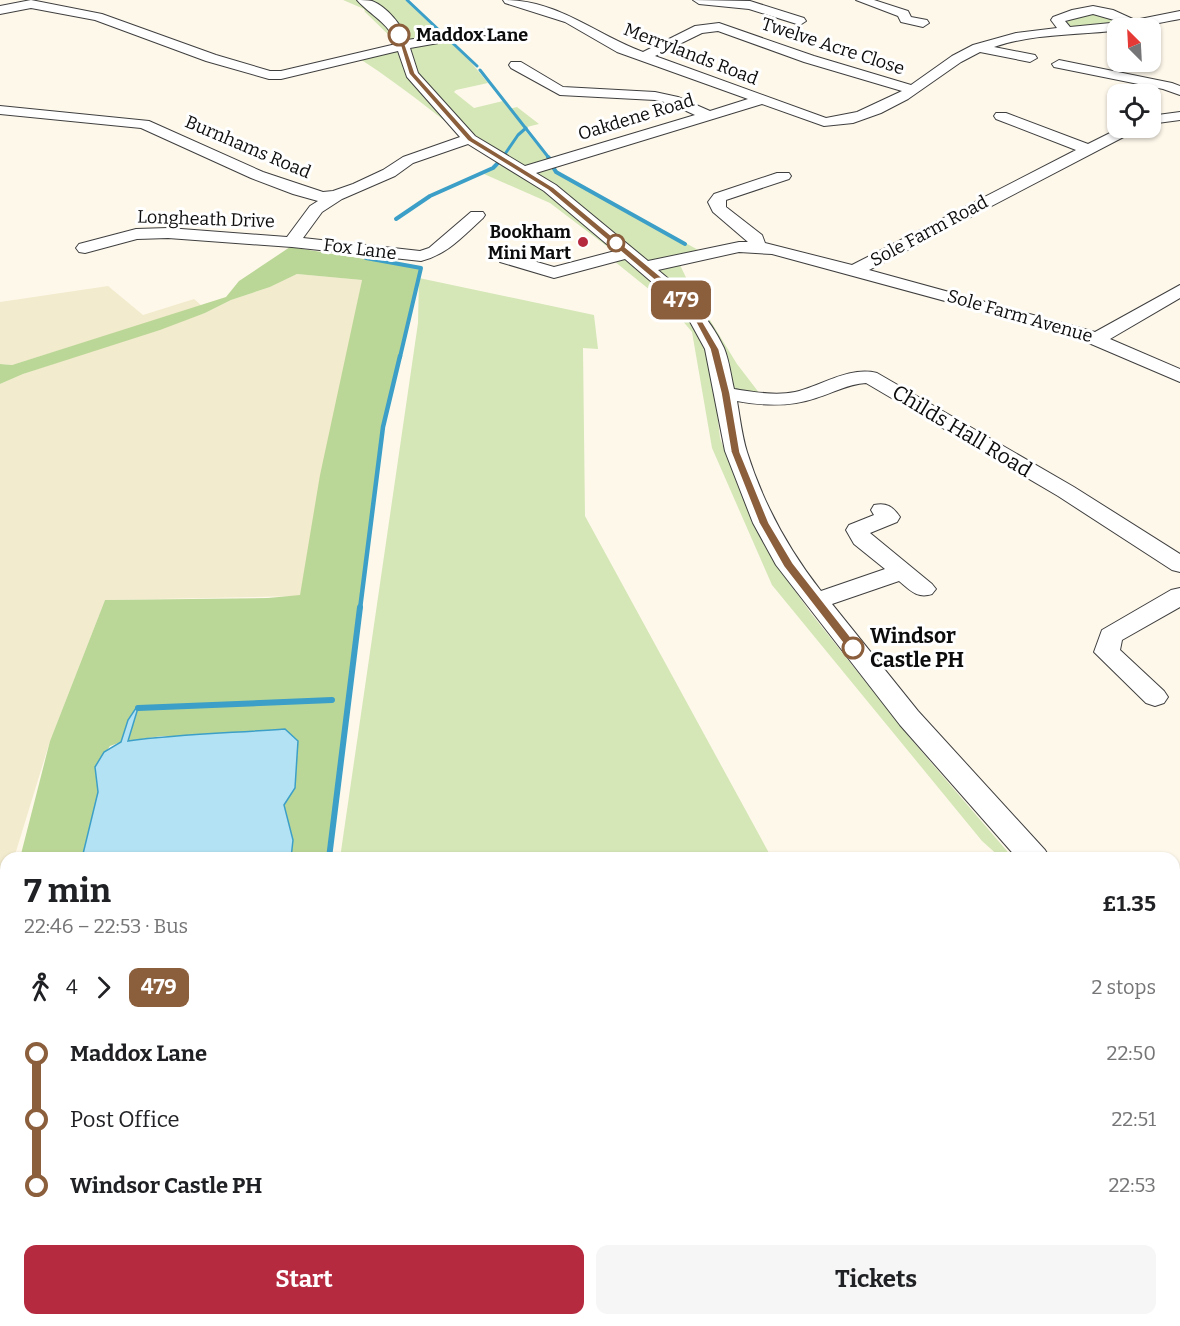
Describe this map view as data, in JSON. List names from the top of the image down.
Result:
{
  "streets": {
    "street": [
      "Twelve Acre Close",
      "Merrylands Road",
      "Oakdene Road",
      "Burnhams Road",
      "Longheath Drive",
      "Sole Farm Road",
      "Fox Lane",
      "Sole Farm Avenue",
      "Childs Hall Road"
    ]
  },
  "crossings": [
    ["Twelve Acre Close", "Merrylands Road"],
    ["Merrylands Road", "Oakdene Road"],
    ["Burnhams Road", "Fox Lane"],
    ["Longheath Drive", "Fox Lane"],
    ["Sole Farm Road", "Sole Farm Avenue"]
  ],
  "places": ["Maddox Lane", "Bookham Mini Mart", "Windsor Castle PH"],
  "lines": ["bus line 479"],
  "north": "top left",
  "page": {
    "on_map": "479",
    "heading": ["7 min", "22:46 – 22:53 · Bus", "£1.35"],
    "legs": ["4", "479", "2 stops"],
    "list": [
      {
        "name": "Maddox Lane",
        "value": "22:50"
      },
      {
        "name": "Post Office",
        "value": "22:51"
      },
      {
        "name": "Windsor Castle PH",
        "value": "22:53"
      }
    ],
    "buttons": ["Start", "Tickets"]
  }
}
